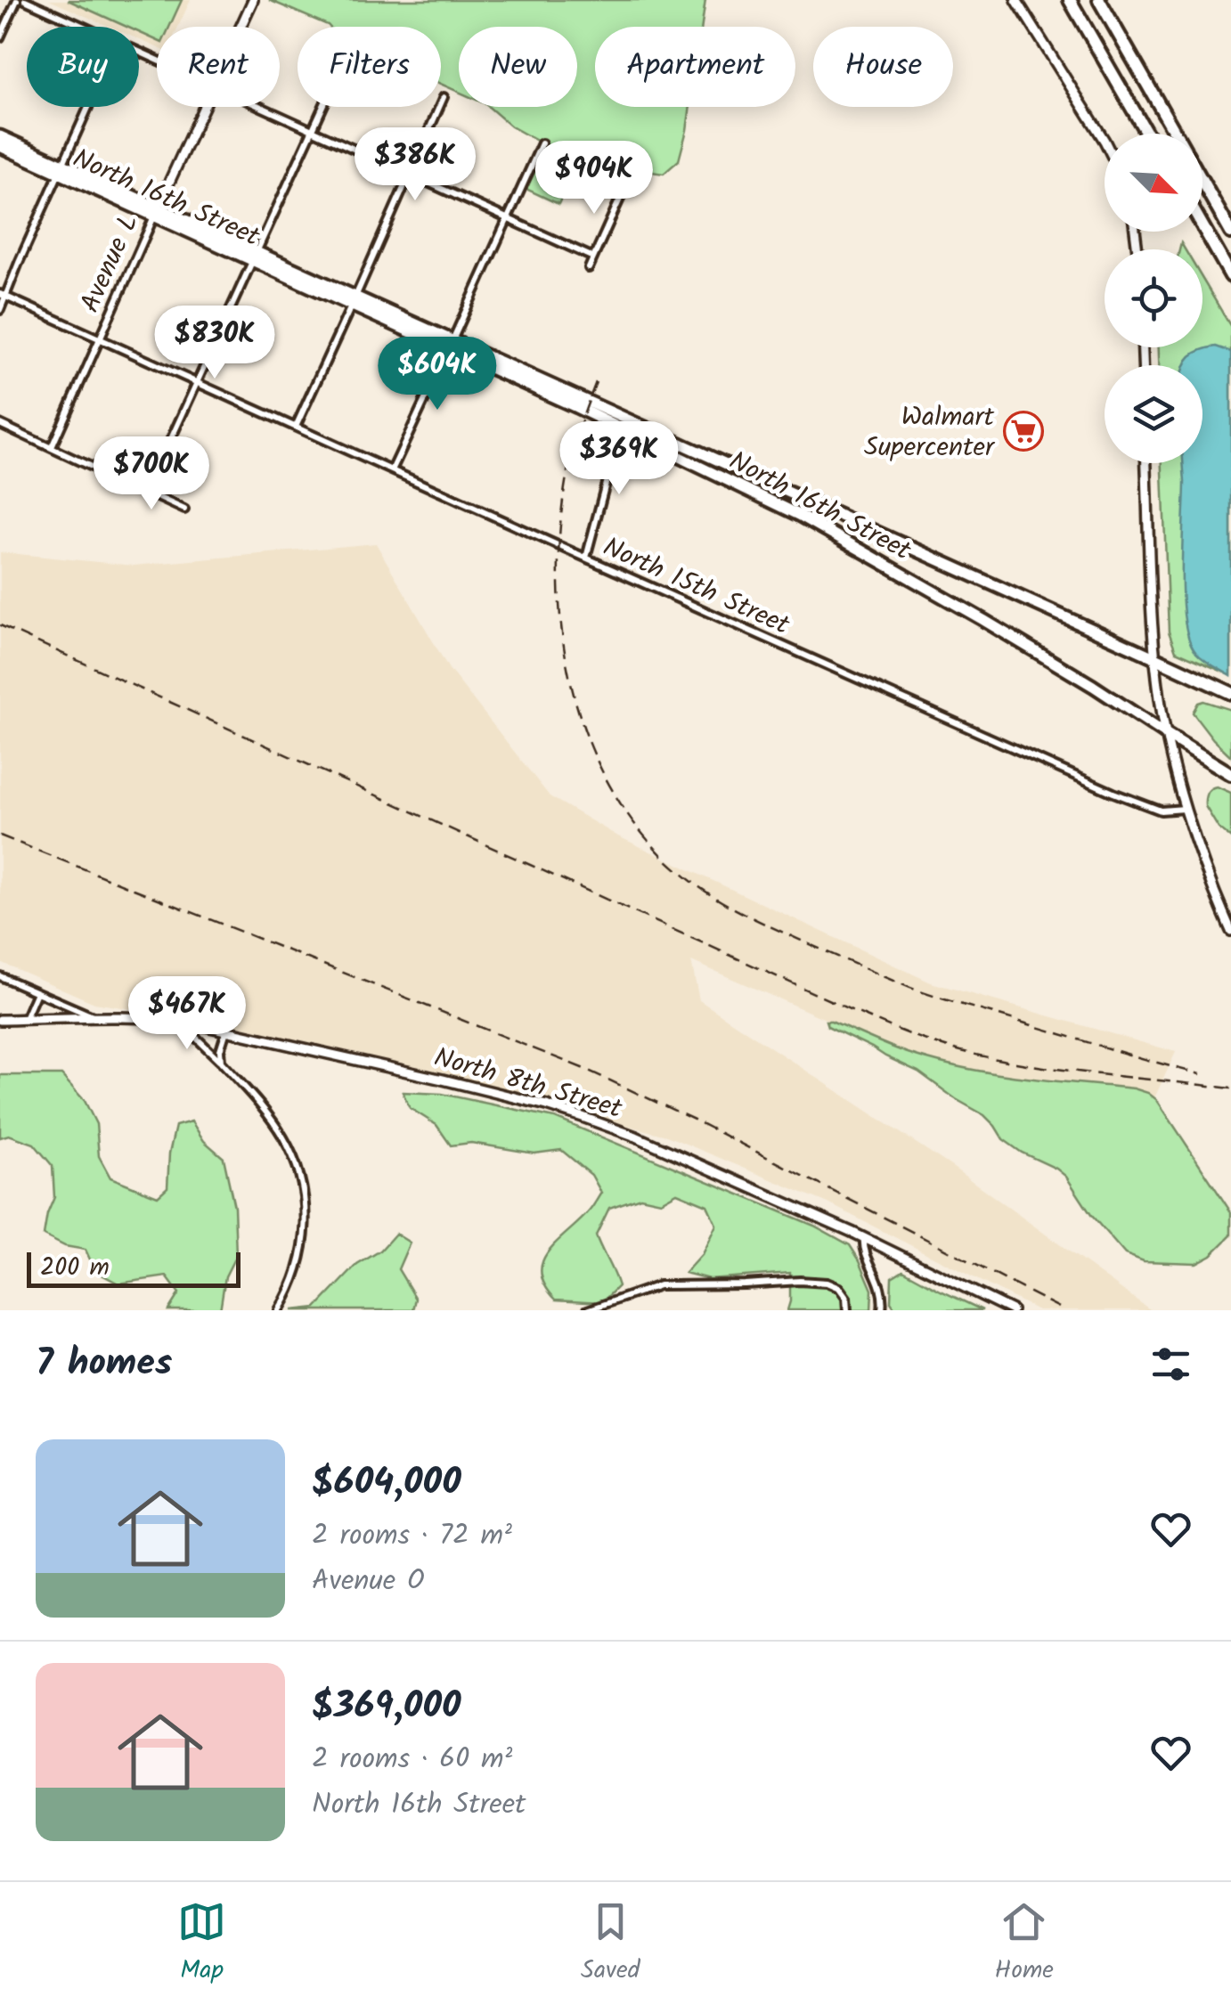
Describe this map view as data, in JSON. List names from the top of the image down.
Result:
{
  "streets": {
    "main road": ["North 16th Street"],
    "street": ["Avenue L", "North 15th Street", "North 8th Street"]
  },
  "crossings": [
    ["North 16th Street", "Avenue L"],
    ["Avenue L", "North 15th Street"]
  ],
  "places": {
    "supermarket": ["Walmart Supercenter"]
  },
  "scale_bar": "200 m",
  "north": "bottom right",
  "page": {
    "chip": [
      "Buy",
      "Rent",
      "Filters",
      "New",
      "Apartment",
      "House"
    ],
    "price": [
      "$386K",
      "$904K",
      "$830K",
      "$604K",
      "$369K",
      "$700K",
      "$467K"
    ],
    "scale": "200 m",
    "heading": "7 homes",
    "list": [
      {
        "name": "$604,000",
        "note": "2 rooms · 72 m² · Avenue O"
      },
      {
        "name": "$369,000",
        "note": "2 rooms · 60 m² · North 16th Street"
      }
    ],
    "tabs": ["Map", "Saved", "Home"]
  }
}
